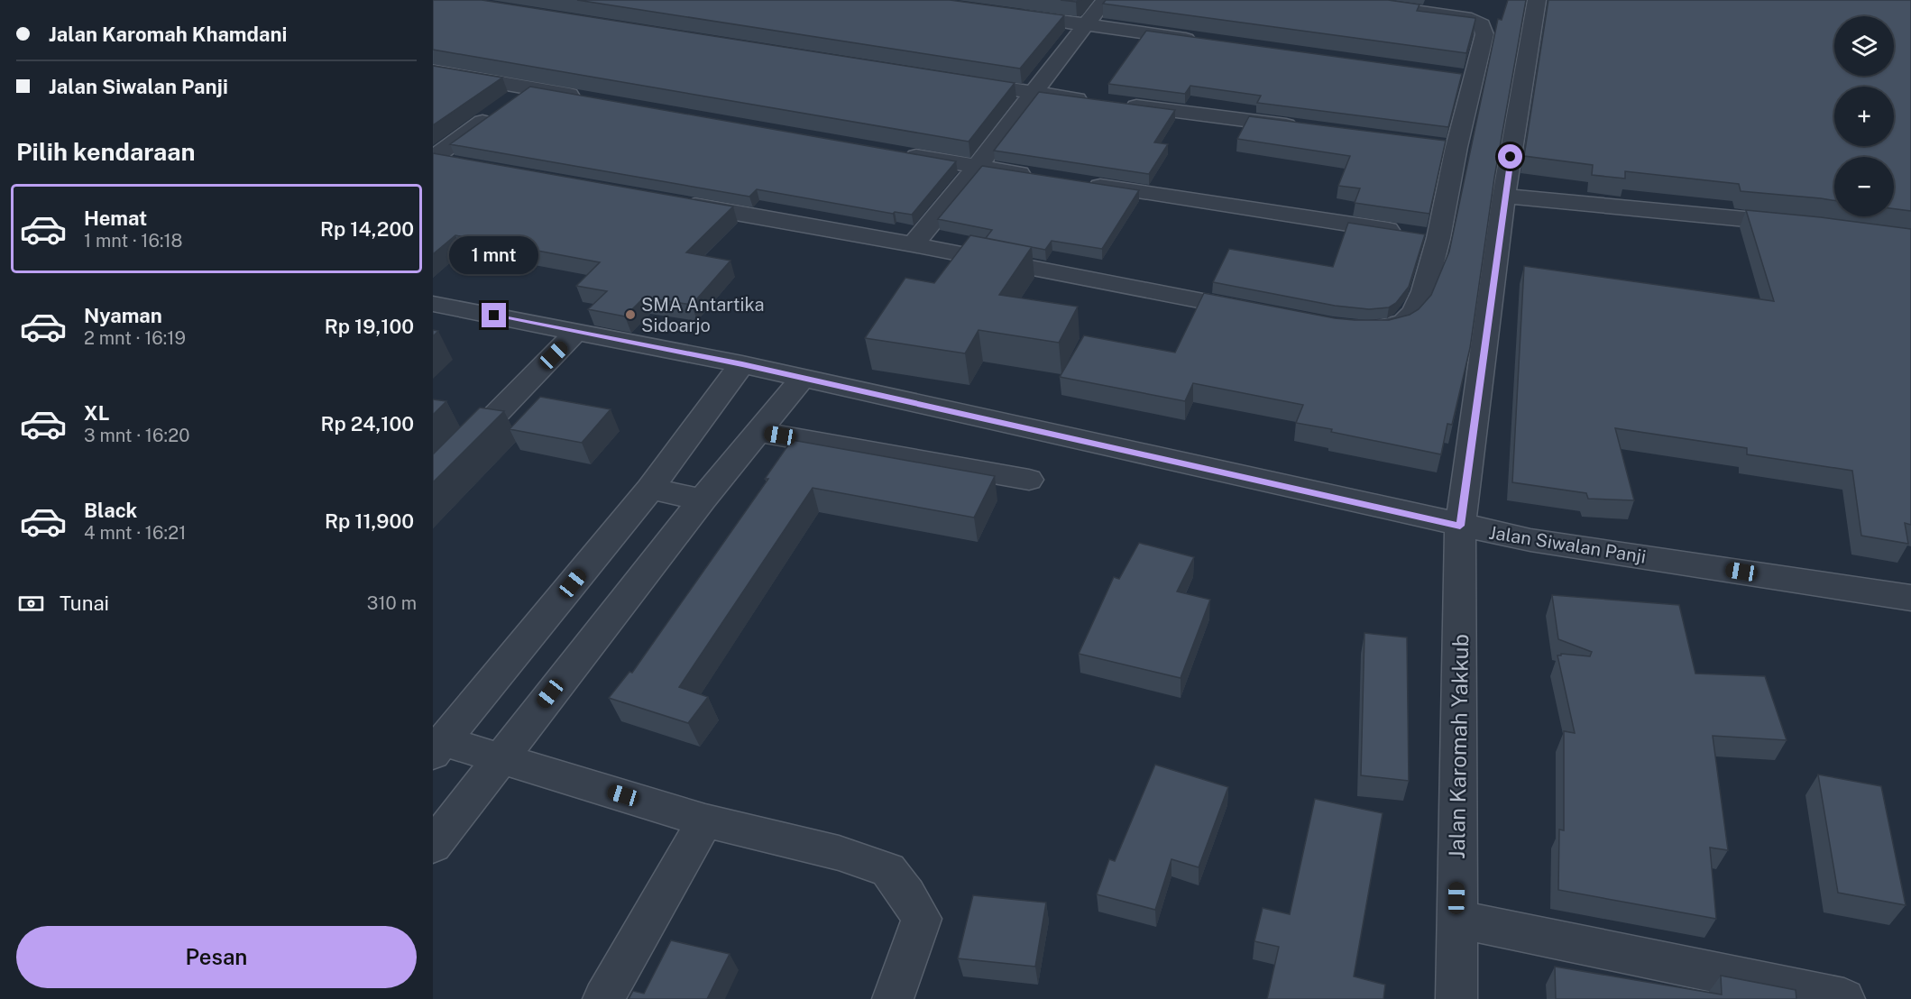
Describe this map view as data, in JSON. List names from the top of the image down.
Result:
{
  "streets": {
    "street": ["Jalan Siwalan Panji", "Jalan Karomah Yakkub"]
  },
  "crossings": [
    ["Jalan Siwalan Panji", "Jalan Karomah Yakkub"]
  ],
  "places": ["SMA Antartika Sidoarjo"],
  "page": {
    "banner": ["Jalan Karomah Khamdani", "Jalan Siwalan Panji"],
    "map_buttons": ["+", "−"],
    "heading": "Pilih kendaraan",
    "list": [
      {
        "name": "Hemat",
        "note": "1 mnt · 16:18",
        "value": "Rp 14,200"
      },
      {
        "name": "Nyaman",
        "note": "2 mnt · 16:19",
        "value": "Rp 19,100"
      },
      {
        "name": "XL",
        "note": "3 mnt · 16:20",
        "value": "Rp 24,100"
      },
      {
        "name": "Black",
        "note": "4 mnt · 16:21",
        "value": "Rp 11,900"
      }
    ],
    "bubble": "1 mnt",
    "pay": ["Tunai", "310 m"],
    "buttons": "Pesan"
  }
}
